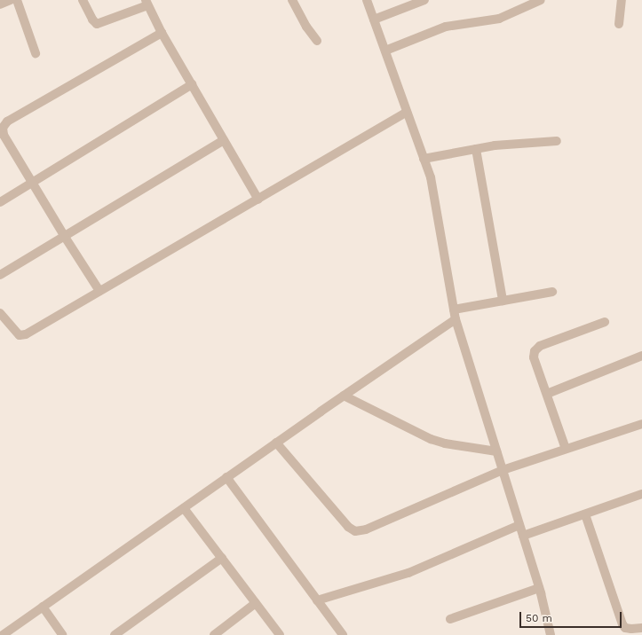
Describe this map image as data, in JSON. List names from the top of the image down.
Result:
{
  "scale_bar": "50 m"
}
